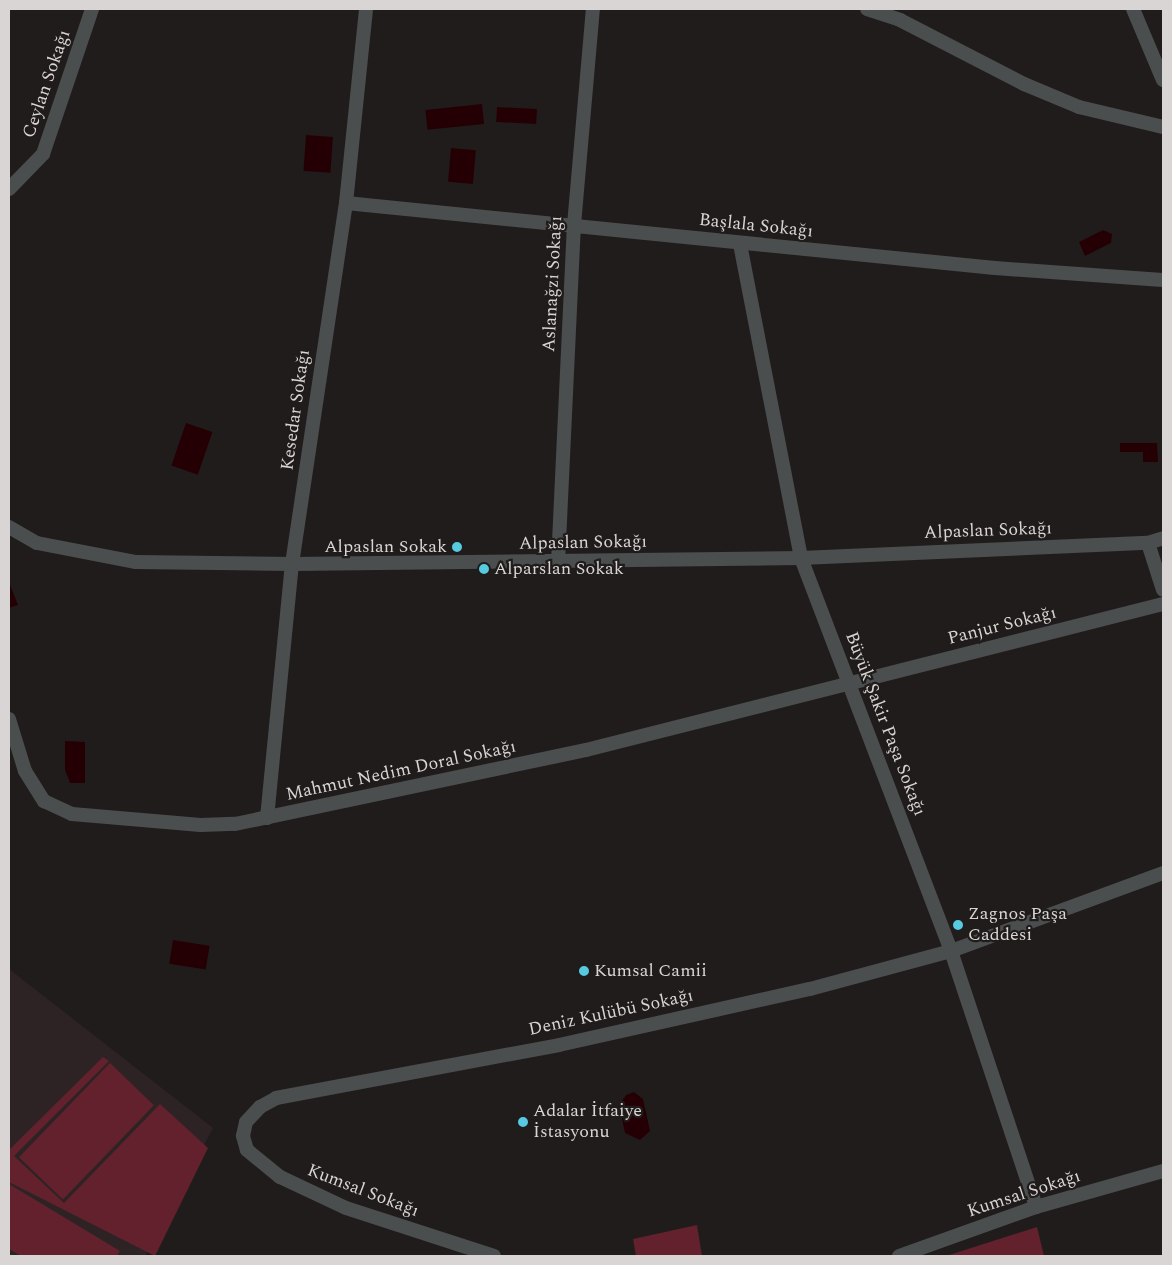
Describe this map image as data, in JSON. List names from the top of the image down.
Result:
{
  "streets": {
    "street": [
      "Ceylan Sokağı",
      "Başlala Sokağı",
      "Aslanağzi Sokağı",
      "Kesedar Sokağı",
      "Alpaslan Sokağı",
      "Panjur Sokağı",
      "Büyük Şakir Paşa Sokağı",
      "Mahmut Nedim Doral Sokağı",
      "Deniz Kulübü Sokağı",
      "Kumsal Sokağı"
    ]
  },
  "crossings": [
    ["Başlala Sokağı", "Aslanağzi Sokağı"],
    ["Başlala Sokağı", "Kesedar Sokağı"],
    ["Başlala Sokağı", "Büyük Şakir Paşa Sokağı"],
    ["Aslanağzi Sokağı", "Alpaslan Sokağı"],
    ["Kesedar Sokağı", "Alpaslan Sokağı"],
    ["Kesedar Sokağı", "Mahmut Nedim Doral Sokağı"],
    ["Alpaslan Sokağı", "Büyük Şakir Paşa Sokağı"],
    ["Panjur Sokağı", "Büyük Şakir Paşa Sokağı"],
    ["Panjur Sokağı", "Mahmut Nedim Doral Sokağı"],
    ["Büyük Şakir Paşa Sokağı", "Mahmut Nedim Doral Sokağı"],
    ["Büyük Şakir Paşa Sokağı", "Deniz Kulübü Sokağı"],
    ["Büyük Şakir Paşa Sokağı", "Kumsal Sokağı"],
    ["Deniz Kulübü Sokağı", "Kumsal Sokağı"]
  ],
  "places": [
    "Alpaslan Sokak",
    "Alparslan Sokak",
    "Zagnos Paşa Caddesi",
    "Kumsal Camii",
    "Adalar İtfaiye İstasyonu"
  ]
}
